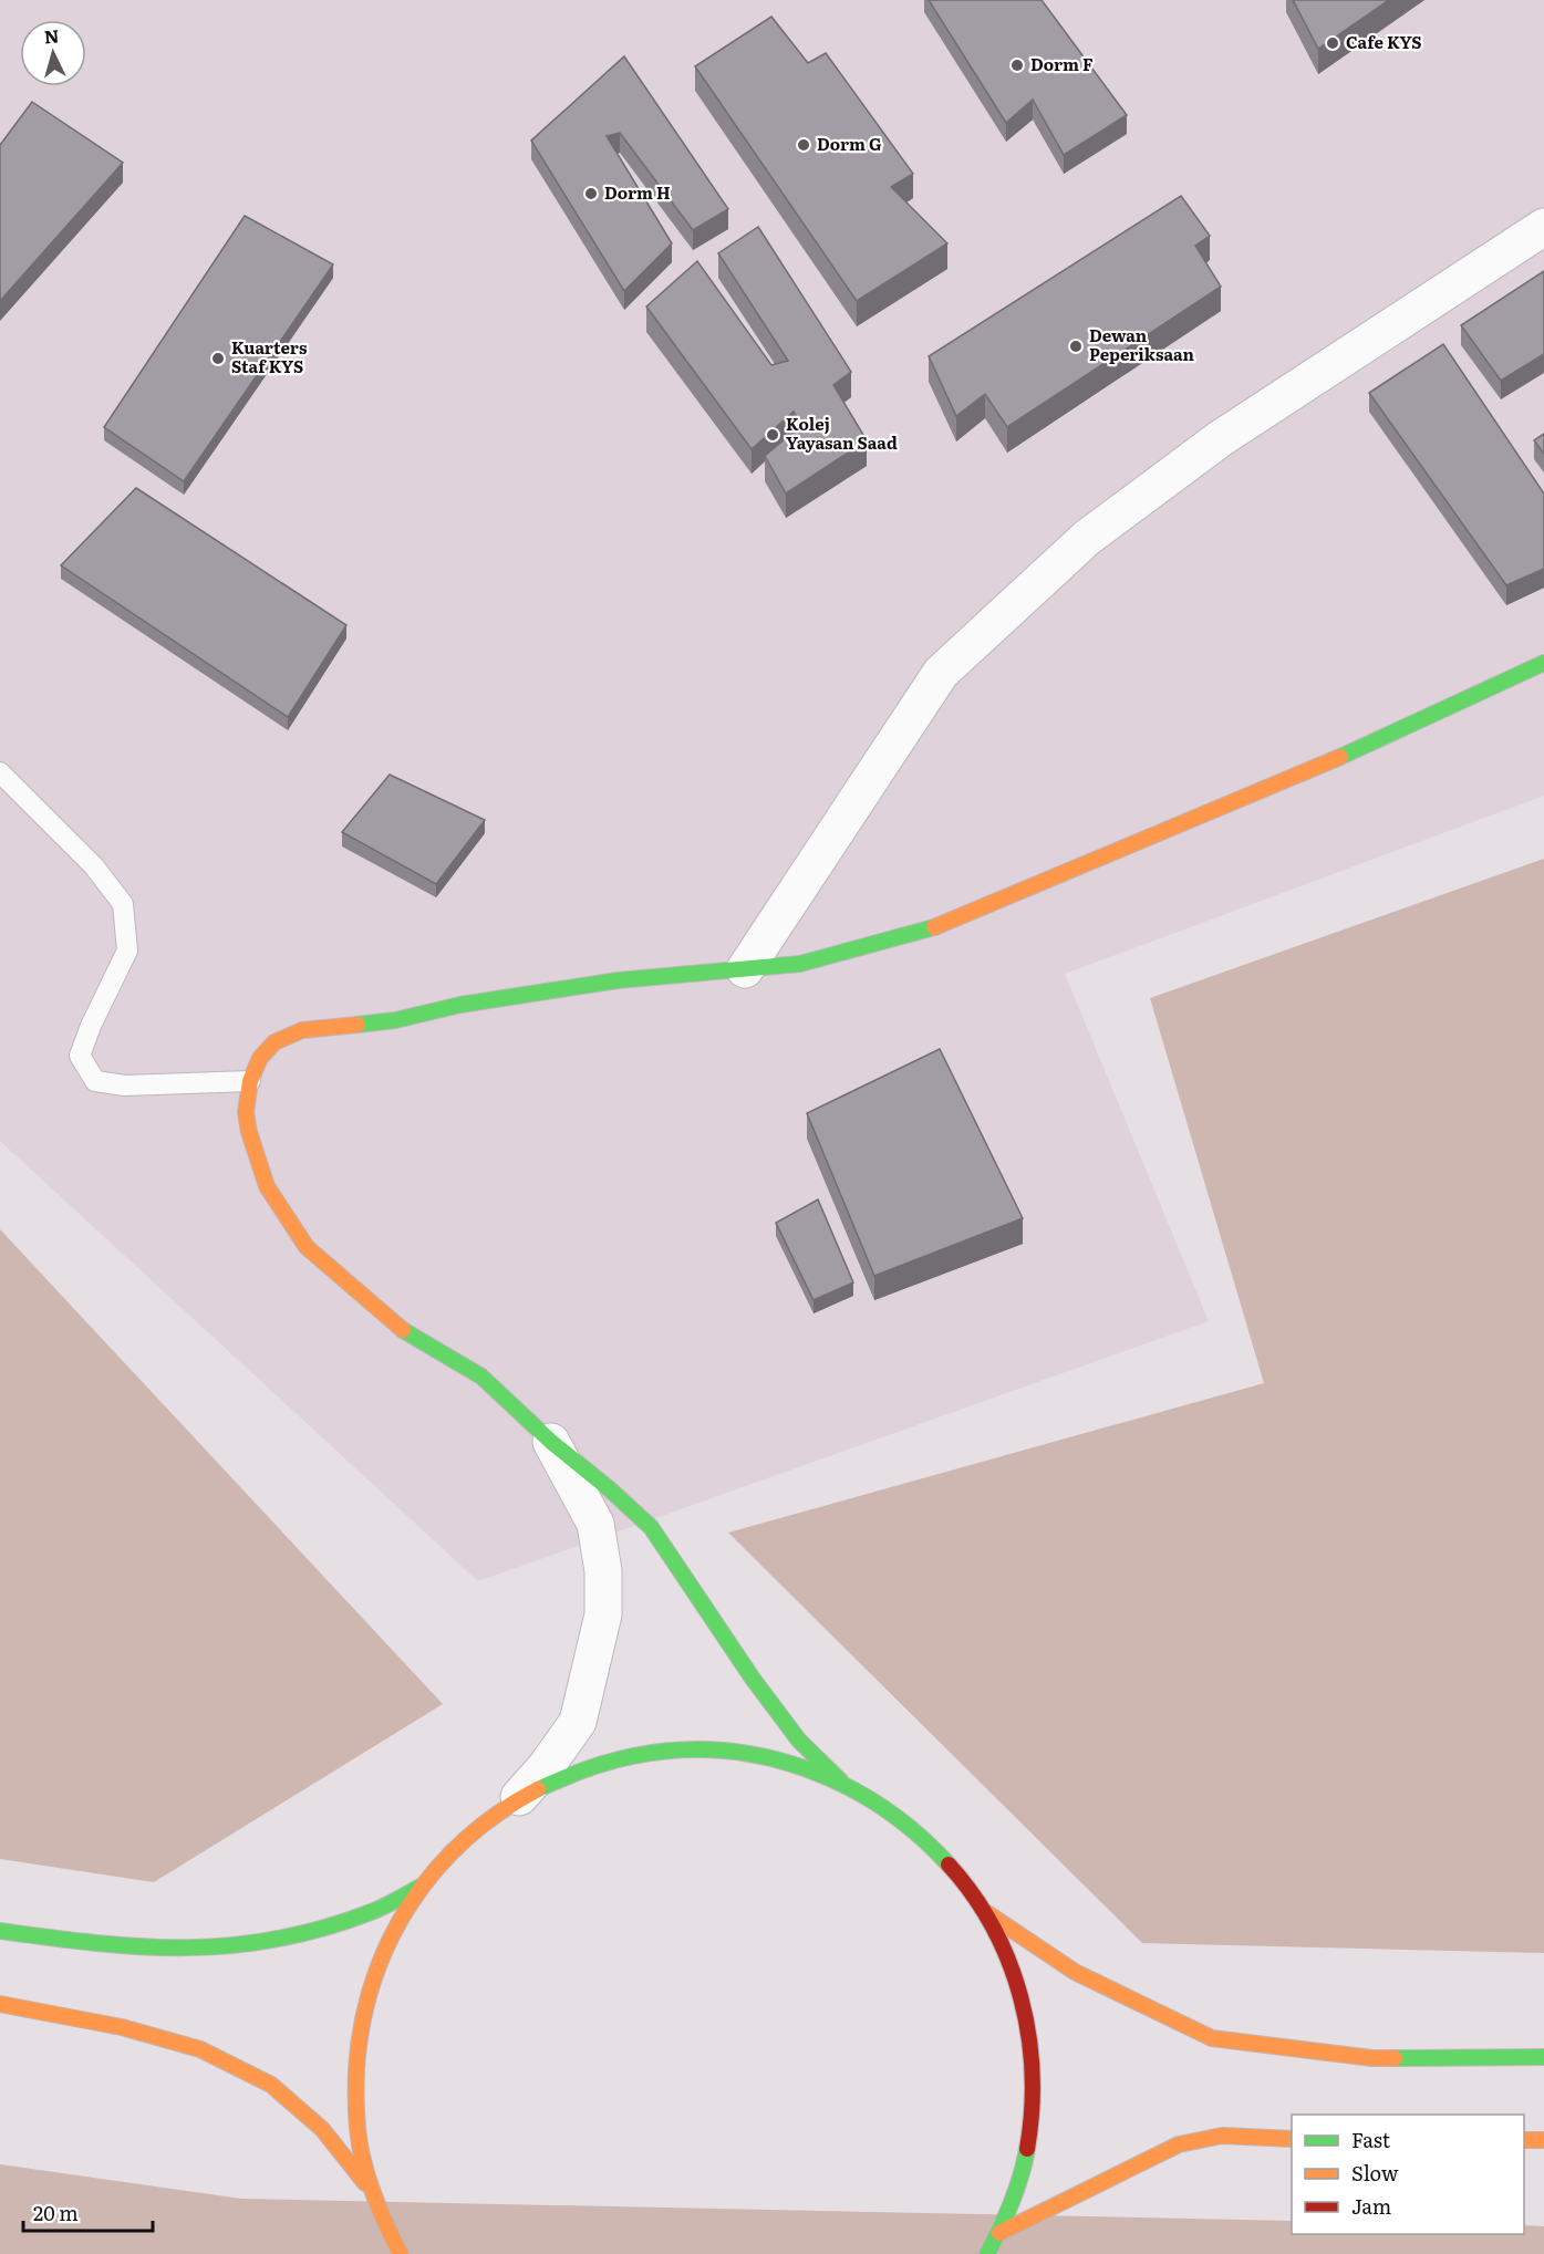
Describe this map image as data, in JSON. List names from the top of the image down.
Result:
{
  "places": [
    "Cafe KYS",
    "Dorm F",
    "Dorm G",
    "Dorm H",
    "Dewan Peperiksaan",
    "Kuarters Staf KYS",
    "Kolej Yayasan Saad"
  ],
  "legend": ["Fast", "Slow", "Jam"],
  "scale_bar": "20 m",
  "north": "top"
}
